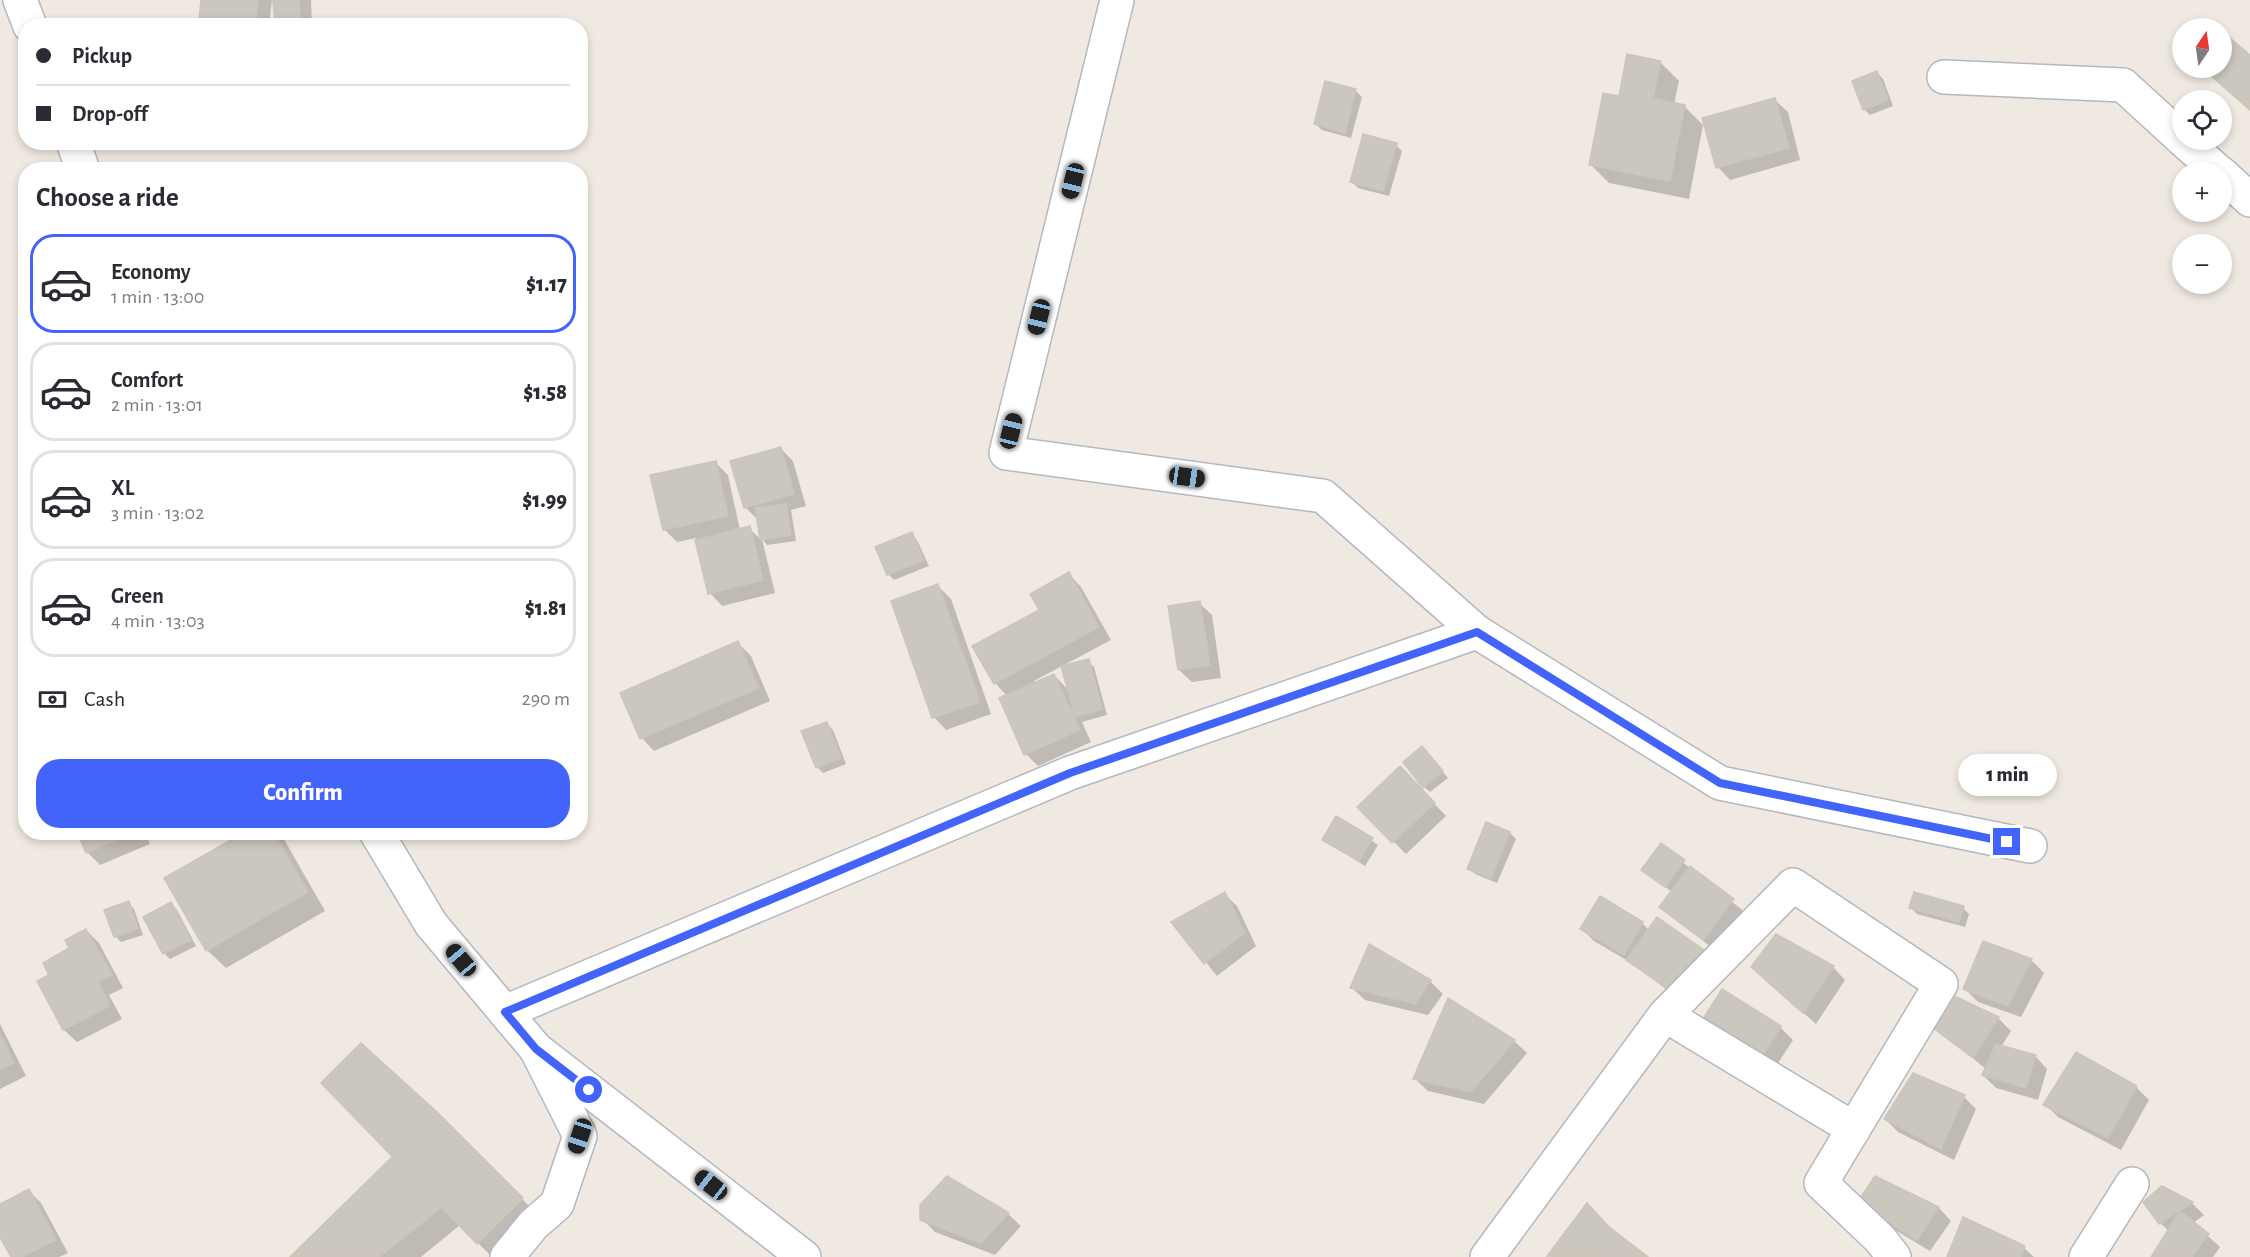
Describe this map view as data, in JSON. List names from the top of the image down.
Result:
{
  "north": "top",
  "page": {
    "map_buttons": ["+", "−"],
    "banner": ["Pickup", "Drop-off"],
    "heading": "Choose a ride",
    "list": [
      {
        "name": "Economy",
        "note": "1 min · 13:00",
        "value": "$1.17"
      },
      {
        "name": "Comfort",
        "note": "2 min · 13:01",
        "value": "$1.58"
      },
      {
        "name": "XL",
        "note": "3 min · 13:02",
        "value": "$1.99"
      },
      {
        "name": "Green",
        "note": "4 min · 13:03",
        "value": "$1.81"
      }
    ],
    "pay": ["Cash", "290 m"],
    "buttons": "Confirm",
    "bubble": "1 min"
  }
}
